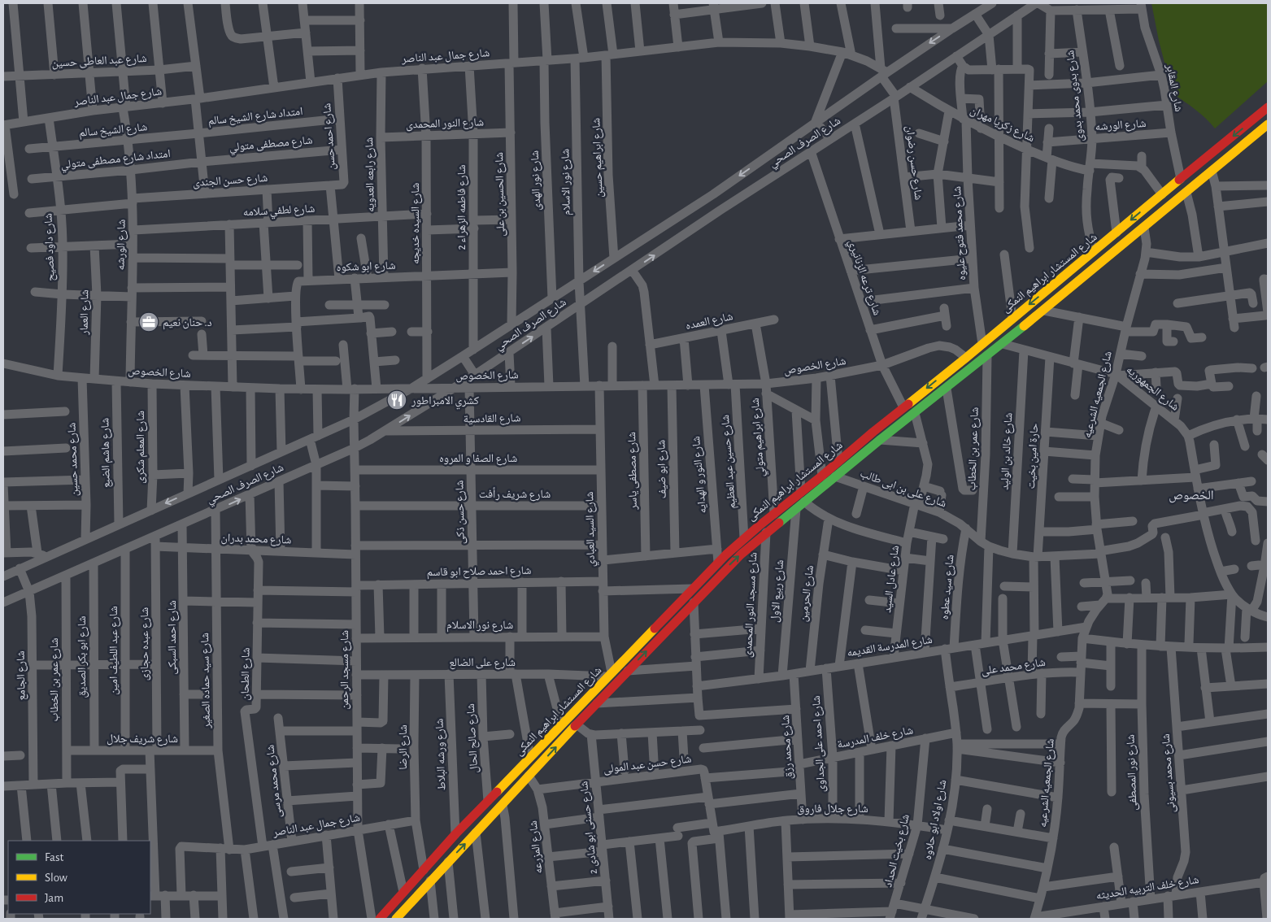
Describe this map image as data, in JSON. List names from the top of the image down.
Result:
{
  "streets": {
    "main road": ["شارع المستشار ابراهيم النمكى"],
    "street": [
      "شارع جمال عبد الناصر",
      "شارع عبد العاطى حسين",
      "شارع المقابر",
      "شارع بدوى محمد بدوى",
      "امتداد شارع الشيخ سالم",
      "شارع النور المحمدى",
      "شارع زكريا مهران",
      "شارع الورشه",
      "شارع الشيخ سالم",
      "شارع احمد حسن",
      "شارع الصرف الصحي",
      "شارع مصطفى متولي",
      "شارع ابراهيم حسين",
      "امتداد شارع مصطفى متولي",
      "شارع حسن رضوان",
      "شارع رابعه العدويه",
      "شارع حسن الجندى",
      "شارع نور الهدى",
      "شارع نور الاسلام",
      "شارع الحسين بن على",
      "شارع فاطمه الزهراء 2",
      "شارع لطفي سلامه",
      "شارع السيده خديجه",
      "شارع محمد فتوح عليوه",
      "شارع داود فصيح",
      "شارع ابو شكوه",
      "شارع ترعه الزنانيري",
      "شارع العمار",
      "شارع العمده",
      "شارع الخصوص",
      "شارع الجمهوريه",
      "شارع الجمعيه الشرعيه",
      "شارع القادسية",
      "شارع ابراهيم متولي",
      "شارع المعلم شكرى",
      "شارع عمر بن الخطاب",
      "شارع خالد بن الوليد",
      "شارع هاشم الضبع",
      "حارة امين بخيت",
      "شارع الصفا و المروه",
      "شارع محمد حسين",
      "شارع حسين عبد العظيم",
      "شارع ابو ضيف",
      "شارع مصطفى ياسر",
      "شارع النور و الهدايه",
      "شارع على بن ابى طالب",
      "شارع شريف رأفت",
      "شارع حسن ذكى",
      "شارع السيد العبادي",
      "شارع محمد بدران",
      "شارع احمد صلاح ابو قاسم",
      "شارع عادل السيد",
      "شارع سيد عطوه",
      "شارع ربيع الاول",
      "شارع الحرمين",
      "شارع مسجد النور المحمدى",
      "شارع احمد السبكى",
      "شارع عبده حجازى",
      "شارع المدرسة القديمه",
      "شارع عبد اللطيف امين",
      "شارع ابو بكر الصديق",
      "شارع على الضالع",
      "شارع محمد على",
      "شارع مسجد الرحمن",
      "شارع الطحان",
      "شارع الجامع",
      "شارع سيد حماده الصغير",
      "شارع خلف المدرسة",
      "شارع شريف جلال",
      "شارع صالح الحال",
      "شارع احمد على الجداوى",
      "شارع الرضا",
      "شارع محمد رزق",
      "شارع ورشه البلاط",
      "شارع حسن عبد المولى",
      "شارع نور المصطفى",
      "شارع محمد بسيونى",
      "شارع محمد مرسى",
      "شارع جلال فاروق",
      "شارع اولاد ابو حلاوه",
      "شارع حسنى ابو شادى 2",
      "شارع المزرعه",
      "شارع بخيت الحداد",
      "شارع خلف التربيه الحديثه"
    ]
  },
  "crossings": [
    ["شارع جمال عبد الناصر", "شارع الورشه"],
    ["شارع جمال عبد الناصر", "شارع احمد حسن"],
    ["شارع جمال عبد الناصر", "شارع الصرف الصحي"],
    ["شارع جمال عبد الناصر", "شارع ابراهيم حسين"],
    ["شارع جمال عبد الناصر", "شارع رابعه العدويه"],
    ["شارع جمال عبد الناصر", "شارع نور الهدى"],
    ["شارع جمال عبد الناصر", "شارع نور الاسلام"],
    ["شارع جمال عبد الناصر", "شارع الحسين بن على"],
    ["شارع جمال عبد الناصر", "شارع فاطمه الزهراء 2"],
    ["شارع جمال عبد الناصر", "شارع السيده خديجه"],
    ["شارع جمال عبد الناصر", "شارع داود فصيح"],
    ["شارع جمال عبد الناصر", "شارع مسجد الرحمن"],
    ["شارع جمال عبد الناصر", "شارع الطحان"],
    ["شارع جمال عبد الناصر", "شارع سيد حماده الصغير"],
    ["شارع جمال عبد الناصر", "شارع الرضا"],
    ["شارع جمال عبد الناصر", "شارع محمد مرسى"],
    ["شارع عبد العاطى حسين", "شارع الورشه"],
    ["شارع المقابر", "شارع الورشه"],
    ["شارع المقابر", "شارع المستشار ابراهيم النمكى"],
    ["شارع بدوى محمد بدوى", "شارع زكريا مهران"],
    ["شارع بدوى محمد بدوى", "شارع الورشه"],
    ["شارع بدوى محمد بدوى", "شارع المستشار ابراهيم النمكى"],
    ["امتداد شارع الشيخ سالم", "شارع الشيخ سالم"],
    ["امتداد شارع الشيخ سالم", "شارع احمد حسن"],
    ["شارع النور المحمدى", "شارع رابعه العدويه"],
    ["شارع النور المحمدى", "شارع الحسين بن على"],
    ["شارع النور المحمدى", "شارع فاطمه الزهراء 2"],
    ["شارع النور المحمدى", "شارع السيده خديجه"],
    ["شارع زكريا مهران", "شارع الصرف الصحي"],
    ["شارع زكريا مهران", "شارع محمد فتوح عليوه"],
    ["شارع الورشه", "شارع الشيخ سالم"],
    ["شارع الورشه", "امتداد شارع مصطفى متولي"],
    ["شارع الورشه", "شارع حسن الجندى"],
    ["شارع الورشه", "شارع لطفي سلامه"],
    ["شارع الورشه", "شارع الخصوص"],
    ["شارع الشيخ سالم", "شارع داود فصيح"],
    ["شارع احمد حسن", "شارع مصطفى متولي"],
    ["شارع احمد حسن", "شارع حسن الجندى"],
    ["شارع احمد حسن", "شارع لطفي سلامه"],
    ["شارع احمد حسن", "شارع ابو شكوه"],
    ["شارع الصرف الصحي", "شارع ابراهيم حسين"],
    ["شارع الصرف الصحي", "شارع حسن رضوان"],
    ["شارع الصرف الصحي", "شارع نور الهدى"],
    ["شارع الصرف الصحي", "شارع نور الاسلام"],
    ["شارع الصرف الصحي", "شارع الحسين بن على"],
    ["شارع الصرف الصحي", "شارع فاطمه الزهراء 2"],
    ["شارع الصرف الصحي", "شارع السيده خديجه"],
    ["شارع الصرف الصحي", "شارع ترعه الزنانيري"],
    ["شارع الصرف الصحي", "شارع الخصوص"],
    ["شارع الصرف الصحي", "شارع القادسية"],
    ["شارع الصرف الصحي", "شارع المعلم شكرى"],
    ["شارع الصرف الصحي", "شارع عمر بن الخطاب"],
    ["شارع الصرف الصحي", "شارع هاشم الضبع"],
    ["شارع الصرف الصحي", "شارع محمد حسين"],
    ["شارع الصرف الصحي", "شارع احمد السبكى"],
    ["شارع الصرف الصحي", "شارع عبده حجازى"],
    ["شارع الصرف الصحي", "شارع عبد اللطيف امين"],
    ["شارع الصرف الصحي", "شارع ابو بكر الصديق"],
    ["شارع الصرف الصحي", "شارع مسجد الرحمن"],
    ["شارع الصرف الصحي", "شارع الطحان"],
    ["شارع الصرف الصحي", "شارع الجامع"],
    ["شارع الصرف الصحي", "شارع سيد حماده الصغير"],
    ["شارع مصطفى متولي", "امتداد شارع مصطفى متولي"],
    ["امتداد شارع مصطفى متولي", "شارع داود فصيح"],
    ["شارع رابعه العدويه", "شارع لطفي سلامه"],
    ["شارع رابعه العدويه", "شارع ابو شكوه"],
    ["شارع حسن الجندى", "شارع داود فصيح"],
    ["شارع نور الاسلام", "شارع الخصوص"],
    ["شارع نور الاسلام", "شارع حسن ذكى"],
    ["شارع نور الاسلام", "شارع السيد العبادي"],
    ["شارع نور الاسلام", "شارع مسجد الرحمن"],
    ["شارع الحسين بن على", "شارع ابو شكوه"],
    ["شارع فاطمه الزهراء 2", "شارع ابو شكوه"],
    ["شارع لطفي سلامه", "شارع السيده خديجه"],
    ["شارع السيده خديجه", "شارع ابو شكوه"],
    ["شارع محمد فتوح عليوه", "شارع المستشار ابراهيم النمكى"],
    ["شارع داود فصيح", "شارع الخصوص"],
    ["شارع المستشار ابراهيم النمكى", "شارع ترعه الزنانيري"],
    ["شارع المستشار ابراهيم النمكى", "شارع الخصوص"],
    ["شارع المستشار ابراهيم النمكى", "شارع الجمهوريه"],
    ["شارع المستشار ابراهيم النمكى", "شارع الجمعيه الشرعيه"],
    ["شارع المستشار ابراهيم النمكى", "شارع ابراهيم متولي"],
    ["شارع المستشار ابراهيم النمكى", "شارع عمر بن الخطاب"],
    ["شارع المستشار ابراهيم النمكى", "شارع حسين عبد العظيم"],
    ["شارع المستشار ابراهيم النمكى", "شارع النور و الهدايه"],
    ["شارع المستشار ابراهيم النمكى", "شارع على بن ابى طالب"],
    ["شارع المستشار ابراهيم النمكى", "شارع السيد العبادي"],
    ["شارع المستشار ابراهيم النمكى", "شارع عادل السيد"],
    ["شارع المستشار ابراهيم النمكى", "شارع ربيع الاول"],
    ["شارع المستشار ابراهيم النمكى", "شارع مسجد النور المحمدى"],
    ["شارع المستشار ابراهيم النمكى", "شارع على الضالع"],
    ["شارع المستشار ابراهيم النمكى", "شارع صالح الحال"],
    ["شارع المستشار ابراهيم النمكى", "شارع الرضا"],
    ["شارع المستشار ابراهيم النمكى", "شارع ورشه البلاط"],
    ["شارع المستشار ابراهيم النمكى", "شارع المزرعه"],
    ["شارع ترعه الزنانيري", "شارع الخصوص"],
    ["شارع العمار", "شارع الخصوص"],
    ["شارع العمده", "شارع ابراهيم متولي"],
    ["شارع العمده", "شارع حسين عبد العظيم"],
    ["شارع الخصوص", "شارع ابراهيم متولي"],
    ["شارع الخصوص", "شارع المعلم شكرى"],
    ["شارع الخصوص", "شارع هاشم الضبع"],
    ["شارع الخصوص", "شارع محمد حسين"],
    ["شارع الخصوص", "شارع حسين عبد العظيم"],
    ["شارع الخصوص", "شارع ابو ضيف"],
    ["شارع الخصوص", "شارع مصطفى ياسر"],
    ["شارع الخصوص", "شارع النور و الهدايه"],
    ["شارع الخصوص", "شارع حسن ذكى"],
    ["شارع الخصوص", "شارع السيد العبادي"],
    ["شارع الخصوص", "شارع مسجد الرحمن"],
    ["شارع الجمهوريه", "شارع الجمعيه الشرعيه"],
    ["شارع الجمهوريه", "شارع خالد بن الوليد"],
    ["شارع الجمهوريه", "حارة امين بخيت"],
    ["شارع الجمعيه الشرعيه", "شارع على بن ابى طالب"],
    ["شارع الجمعيه الشرعيه", "شارع المدرسة القديمه"],
    ["شارع الجمعيه الشرعيه", "شارع محمد على"],
    ["شارع الجمعيه الشرعيه", "شارع خلف التربيه الحديثه"],
    ["شارع القادسية", "شارع حسن ذكى"],
    ["شارع القادسية", "شارع السيد العبادي"],
    ["شارع عمر بن الخطاب", "شارع على بن ابى طالب"],
    ["شارع عمر بن الخطاب", "شارع المدرسة القديمه"],
    ["شارع عمر بن الخطاب", "شارع شريف جلال"],
    ["شارع خالد بن الوليد", "شارع على بن ابى طالب"],
    ["حارة امين بخيت", "شارع على بن ابى طالب"],
    ["حارة امين بخيت", "شارع المدرسة القديمه"],
    ["حارة امين بخيت", "شارع محمد على"],
    ["شارع الصفا و المروه", "شارع حسن ذكى"],
    ["شارع الصفا و المروه", "شارع السيد العبادي"],
    ["شارع الصفا و المروه", "شارع مسجد الرحمن"],
    ["شارع على بن ابى طالب", "شارع عادل السيد"],
    ["شارع على بن ابى طالب", "شارع سيد عطوه"],
    ["شارع شريف رأفت", "شارع حسن ذكى"],
    ["شارع شريف رأفت", "شارع السيد العبادي"],
    ["شارع شريف رأفت", "شارع مسجد الرحمن"],
    ["شارع حسن ذكى", "شارع محمد بدران"],
    ["شارع حسن ذكى", "شارع احمد صلاح ابو قاسم"],
    ["شارع السيد العبادي", "شارع محمد بدران"],
    ["شارع السيد العبادي", "شارع احمد صلاح ابو قاسم"],
    ["شارع السيد العبادي", "شارع على الضالع"],
    ["شارع محمد بدران", "شارع احمد السبكى"],
    ["شارع محمد بدران", "شارع عبده حجازى"],
    ["شارع محمد بدران", "شارع مسجد الرحمن"],
    ["شارع محمد بدران", "شارع الطحان"],
    ["شارع محمد بدران", "شارع سيد حماده الصغير"],
    ["شارع احمد صلاح ابو قاسم", "شارع مسجد الرحمن"],
    ["شارع احمد صلاح ابو قاسم", "شارع الطحان"],
    ["شارع عادل السيد", "شارع المدرسة القديمه"],
    ["شارع سيد عطوه", "شارع المدرسة القديمه"],
    ["شارع سيد عطوه", "شارع محمد على"],
    ["شارع سيد عطوه", "شارع اولاد ابو حلاوه"],
    ["شارع ربيع الاول", "شارع المدرسة القديمه"],
    ["شارع الحرمين", "شارع المدرسة القديمه"],
    ["شارع مسجد النور المحمدى", "شارع المدرسة القديمه"],
    ["شارع احمد السبكى", "شارع شريف جلال"],
    ["شارع عبده حجازى", "شارع شريف جلال"],
    ["شارع المدرسة القديمه", "شارع احمد على الجداوى"],
    ["شارع المدرسة القديمه", "شارع محمد رزق"],
    ["شارع عبد اللطيف امين", "شارع شريف جلال"],
    ["شارع ابو بكر الصديق", "شارع شريف جلال"],
    ["شارع على الضالع", "شارع مسجد الرحمن"],
    ["شارع على الضالع", "شارع صالح الحال"],
    ["شارع على الضالع", "شارع الرضا"],
    ["شارع على الضالع", "شارع ورشه البلاط"],
    ["شارع محمد على", "شارع اولاد ابو حلاوه"],
    ["شارع سيد حماده الصغير", "شارع شريف جلال"],
    ["شارع خلف المدرسة", "شارع احمد على الجداوى"],
    ["شارع خلف المدرسة", "شارع محمد رزق"],
    ["شارع خلف المدرسة", "شارع اولاد ابو حلاوه"],
    ["شارع خلف المدرسة", "شارع بخيت الحداد"],
    ["شارع احمد على الجداوى", "شارع جلال فاروق"],
    ["شارع محمد رزق", "شارع جلال فاروق"],
    ["شارع حسن عبد المولى", "شارع حسنى ابو شادى 2"],
    ["شارع حسن عبد المولى", "شارع المزرعه"],
    ["شارع نور المصطفى", "شارع خلف التربيه الحديثه"],
    ["شارع محمد بسيونى", "شارع خلف التربيه الحديثه"],
    ["شارع جلال فاروق", "شارع اولاد ابو حلاوه"],
    ["شارع جلال فاروق", "شارع بخيت الحداد"]
  ],
  "districts": ["الخصوص"],
  "places": {
    "office": ["د. حنان نعيم"],
    "restaurant": ["كشري الامبراطور"]
  },
  "legend": ["Fast", "Slow", "Jam"]
}
